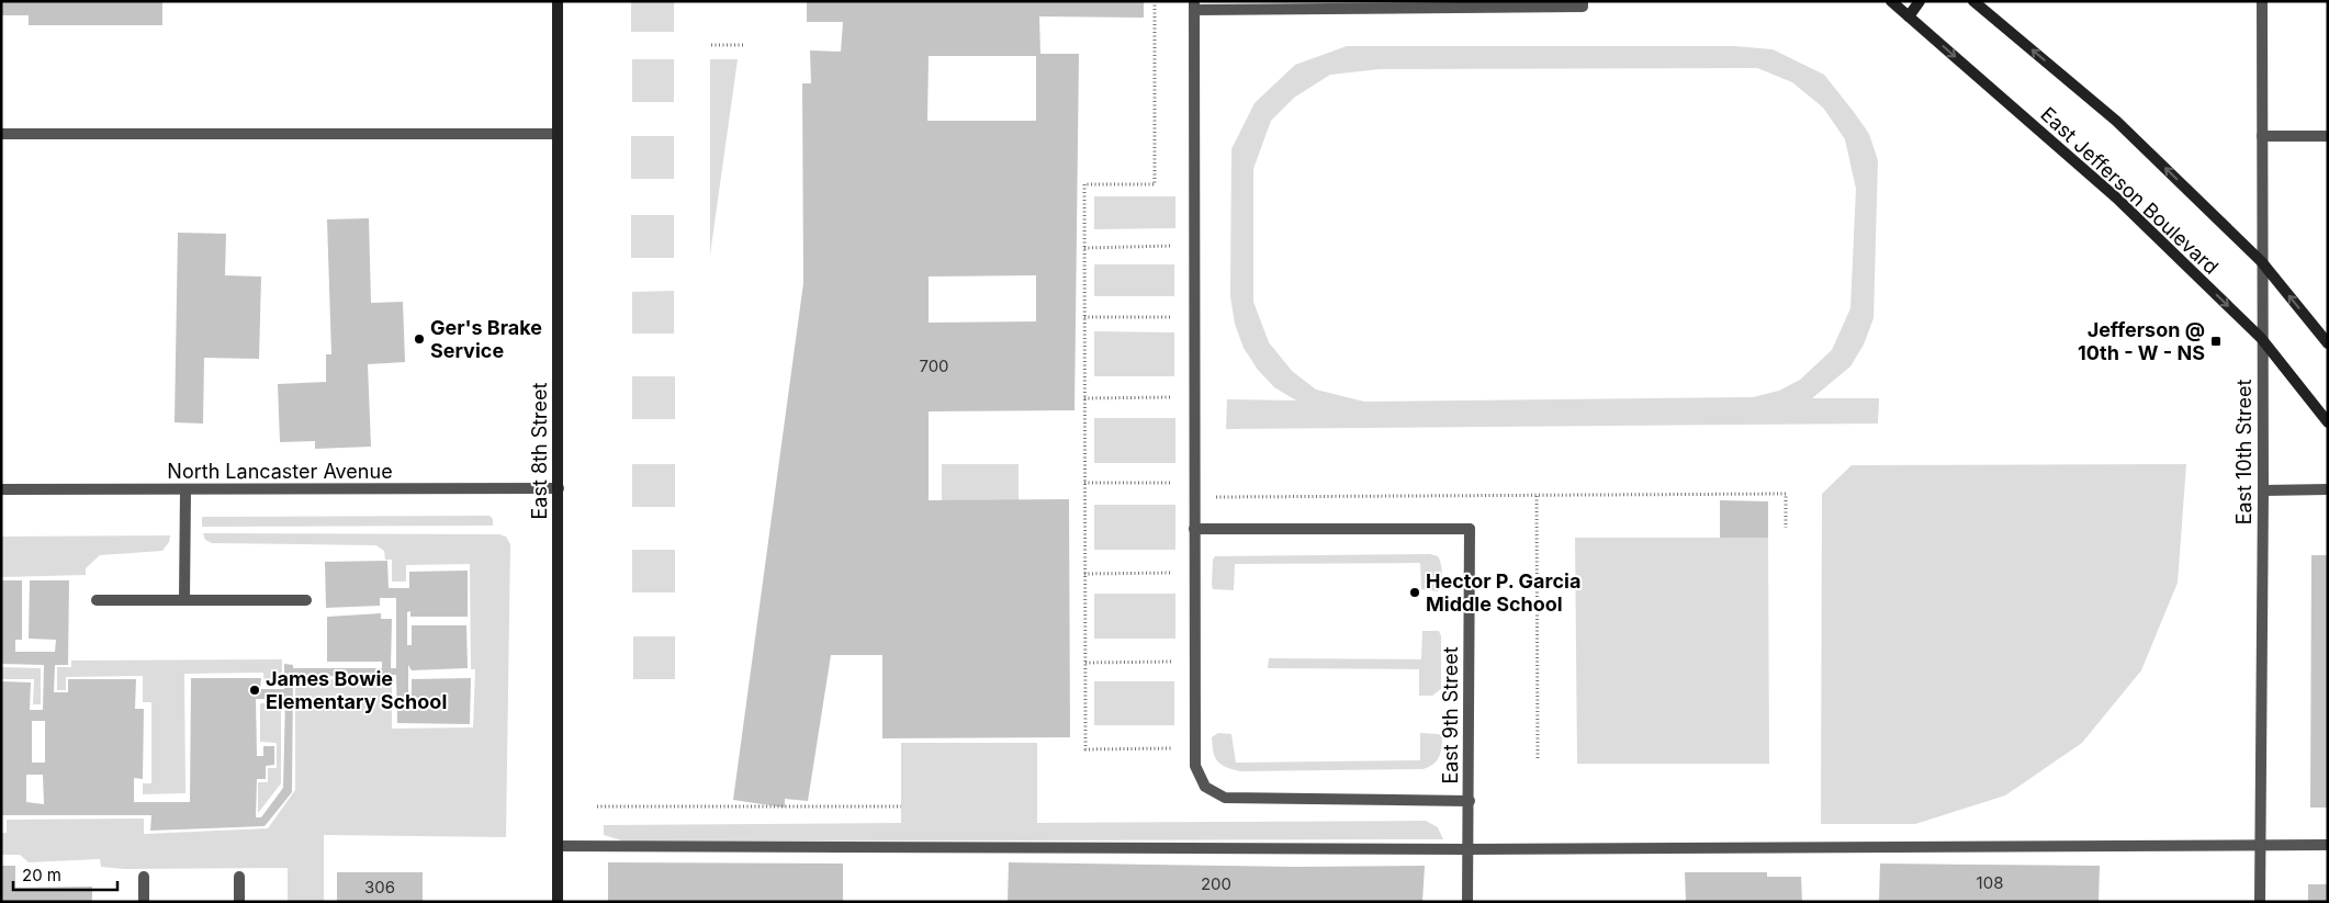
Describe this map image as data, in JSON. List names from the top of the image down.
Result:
{
  "streets": {
    "main road": ["East Jefferson Boulevard", "East 8th Street"],
    "street": ["East 10th Street", "North Lancaster Avenue", "East 9th Street"]
  },
  "crossings": [
    ["East Jefferson Boulevard", "East 10th Street"],
    ["East 8th Street", "North Lancaster Avenue"]
  ],
  "places": {
    "other": ["Ger's Brake Service", "Hector P. Garcia Middle School", "James Bowie Elementary School"],
    "transit": ["Jefferson @ 10th - W - NS"]
  },
  "house_numbers": [
    "700",
    "108",
    "200",
    "306"
  ],
  "scale_bar": "20 m"
}
